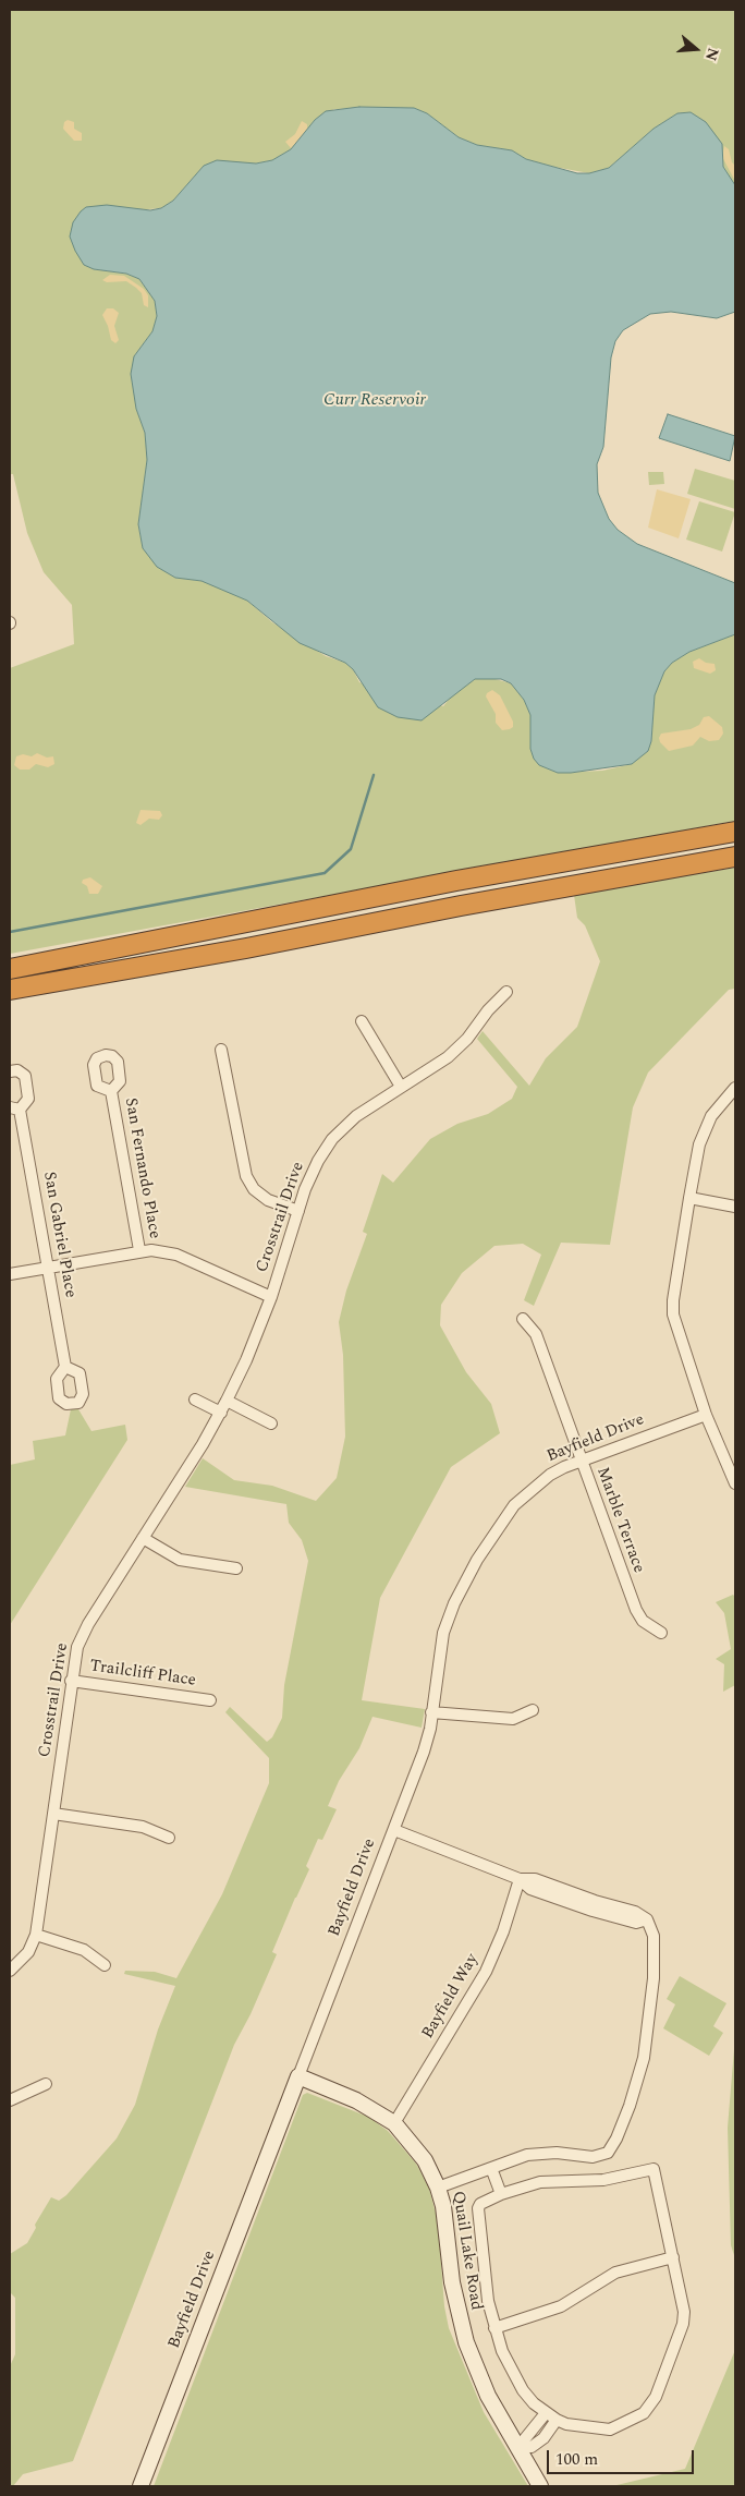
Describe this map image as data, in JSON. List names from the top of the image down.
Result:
{
  "streets": {
    "street": [
      "San Fernando Place",
      "Crosstrail Drive",
      "San Gabriel Place",
      "Bayfield Drive",
      "Marble Terrace",
      "Trailcliff Place",
      "Bayfield Way",
      "Quail Lake Road"
    ]
  },
  "crossings": [
    ["Crosstrail Drive", "Trailcliff Place"],
    ["Bayfield Drive", "Marble Terrace"],
    ["Bayfield Drive", "Quail Lake Road"],
    ["Bayfield Way", "Quail Lake Road"]
  ],
  "water": ["Curr Reservoir"],
  "scale_bar": "100 m",
  "north": "right"
}
